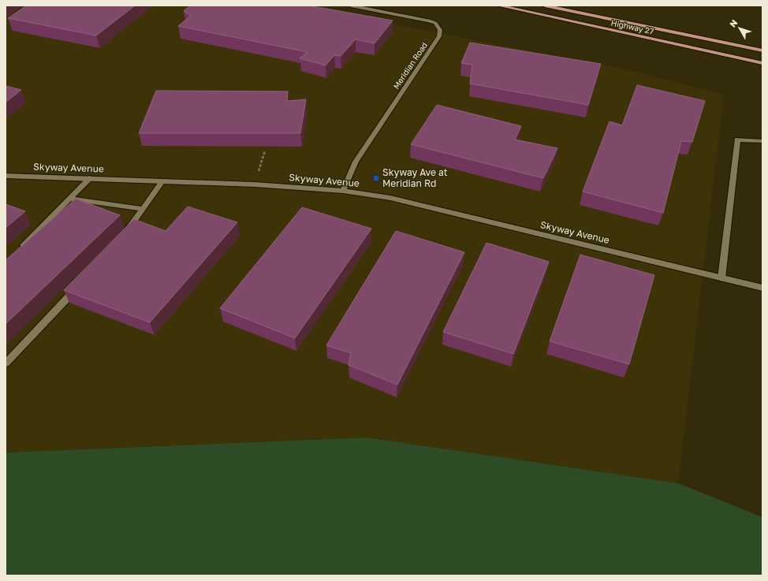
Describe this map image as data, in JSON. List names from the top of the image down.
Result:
{
  "streets": {
    "main road": ["Highway 27"],
    "street": ["Meridian Road", "Skyway Avenue"]
  },
  "crossings": [
    ["Meridian Road", "Skyway Avenue"]
  ],
  "places": {
    "transit": ["Skyway Ave at Meridian Rd"]
  },
  "north": "top left"
}
